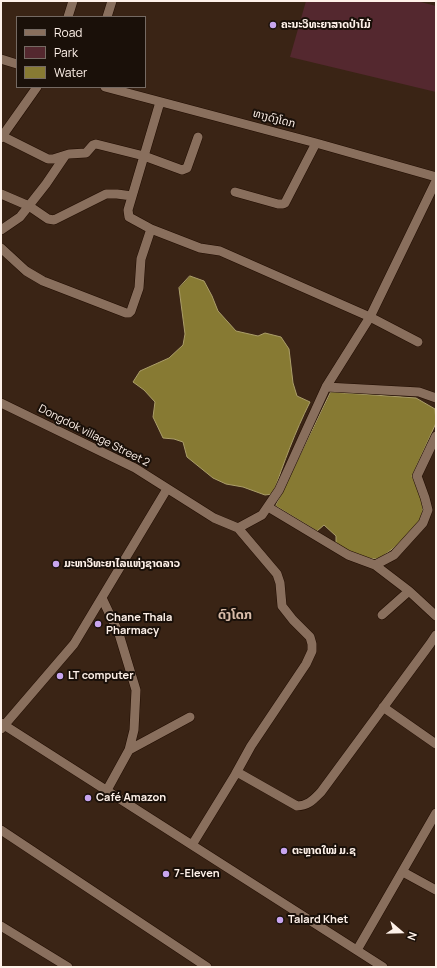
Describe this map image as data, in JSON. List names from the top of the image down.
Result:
{
  "streets": {
    "street": ["ທາງດົງໂດກ", "Dongdok village Street 2"]
  },
  "districts": ["ດົງໂດກ"],
  "places": [
    "ຄະນະວິທະຍາສາດປ່າໄມ້",
    "ມະຫາວິທະຍາໄລແຫ່ງຊາດລາວ",
    "Chane Thala Pharmacy",
    "LT computer",
    "Café Amazon",
    "ຕະຫຼາດໃໝ່ ມ.ຊ",
    "7-Eleven",
    "Talard Khet"
  ],
  "legend": ["Road", "Park", "Water"],
  "north": "right"
}
